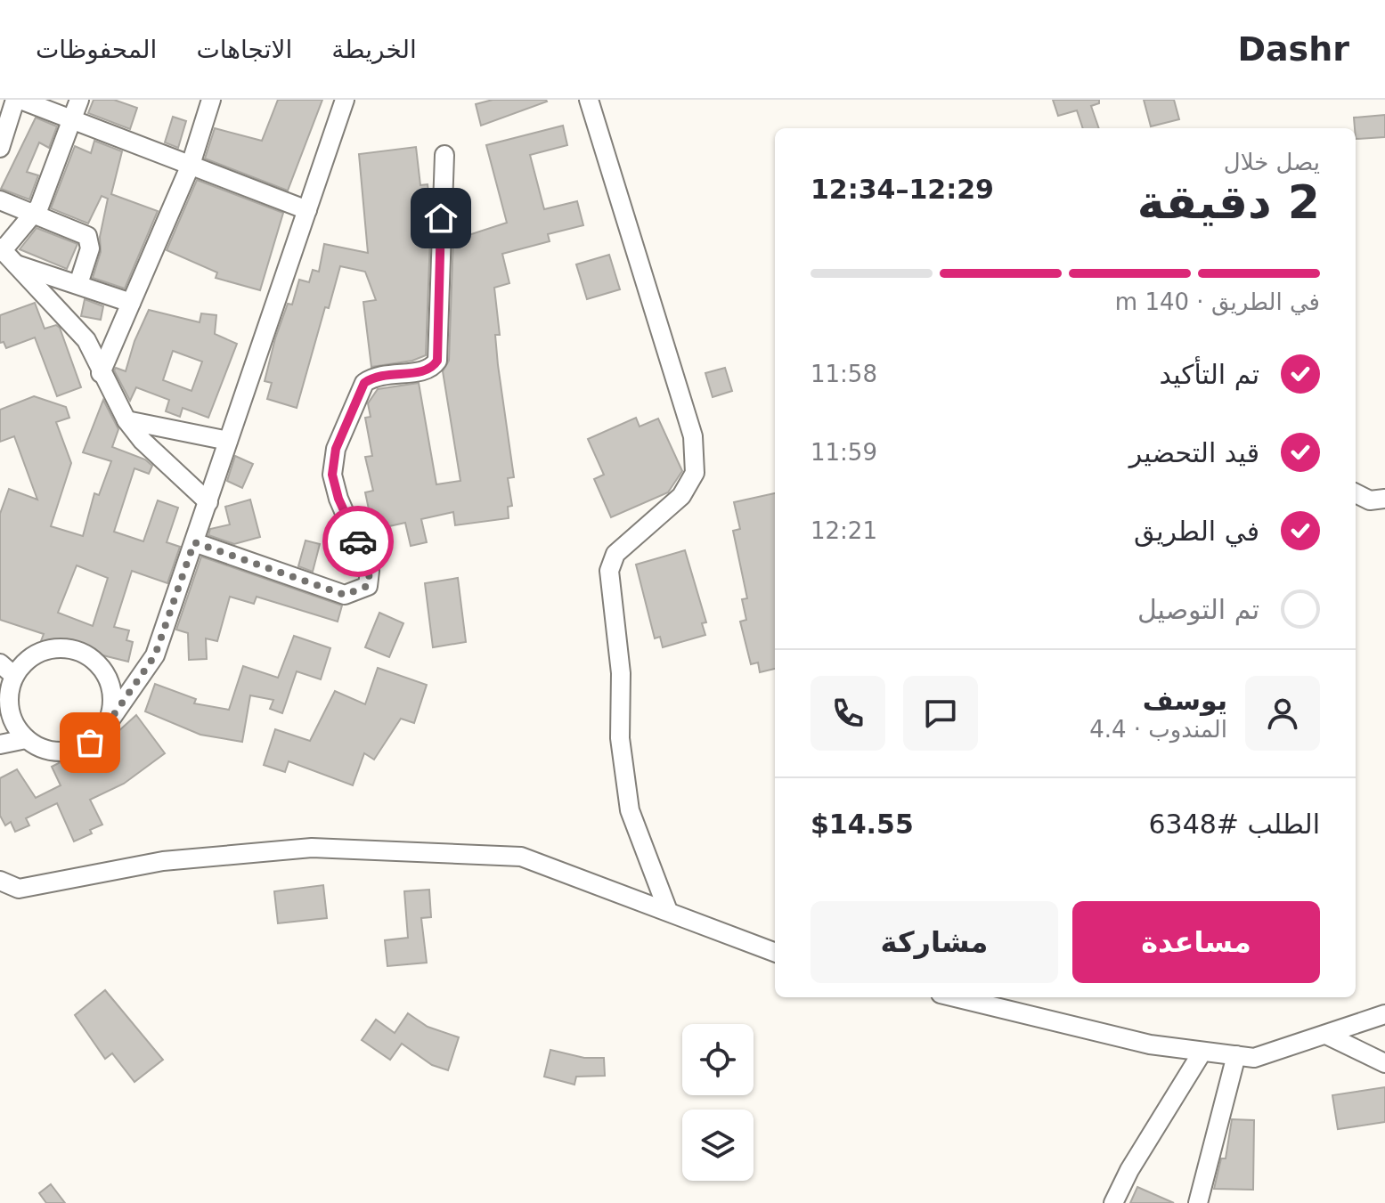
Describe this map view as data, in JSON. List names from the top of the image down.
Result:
{
  "page": {
    "header": "Dashr",
    "nav": ["الخريطة", "الاتجاهات", "المحفوظات"],
    "heading": ["2 دقيقة", "يصل خلال", "12:29–12:34"],
    "panel": [
      "يوسف",
      "المندوب · 4.4",
      "الطلب #6348",
      "$14.55"
    ],
    "bar": "في الطريق · 140 m",
    "list": [
      ["تم التأكيد", "11:58"],
      ["قيد التحضير", "11:59"],
      ["في الطريق", "12:21"],
      "تم التوصيل"
    ],
    "buttons": ["مساعدة", "مشاركة"]
  }
}
